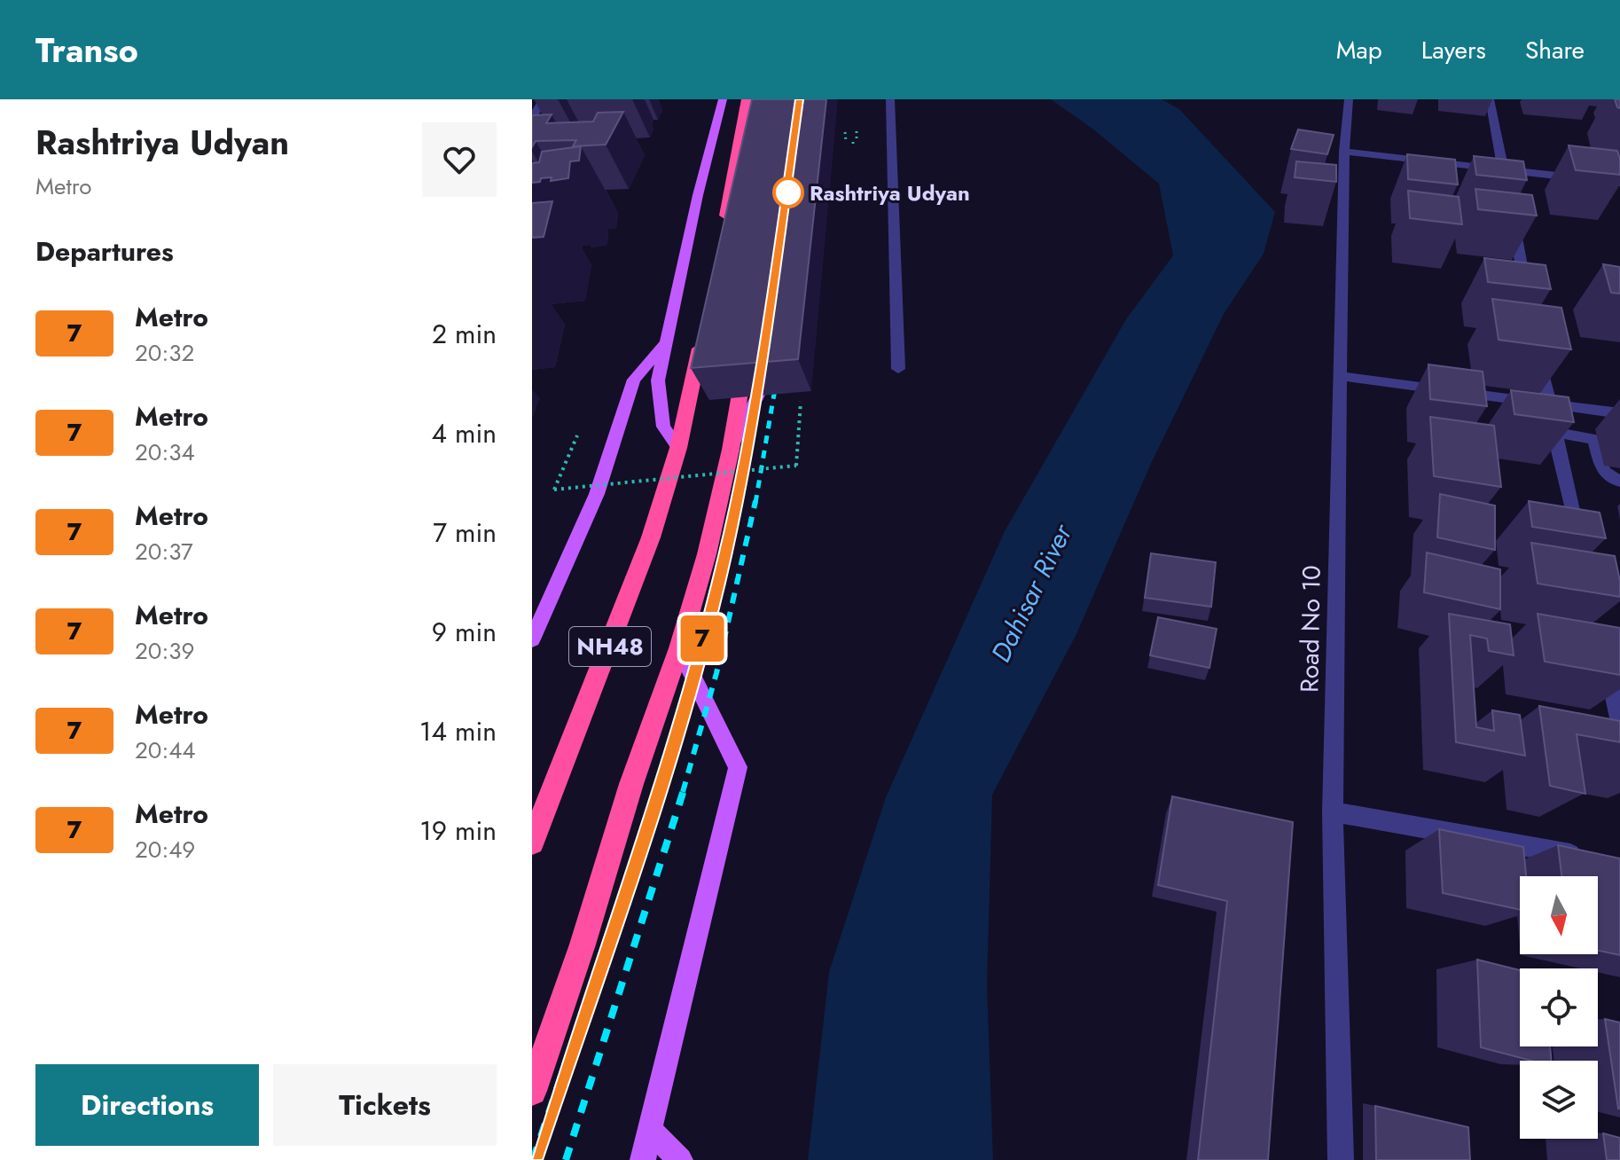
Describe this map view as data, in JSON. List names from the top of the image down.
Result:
{
  "streets": {
    "highway": ["NH48"],
    "street": ["Road No 10"]
  },
  "water": ["Dahisar River"],
  "places": ["Rashtriya Udyan"],
  "lines": ["metro line 7"],
  "north": "bottom",
  "page": {
    "header": "Transo",
    "nav": ["Map", "Layers", "Share"],
    "heading": [
      ["Rashtriya Udyan", "Metro"],
      "Departures"
    ],
    "on_map": "7",
    "list": [
      {
        "mark": "7",
        "name": "Metro",
        "note": "20:32",
        "value": "2 min"
      },
      {
        "mark": "7",
        "name": "Metro",
        "note": "20:34",
        "value": "4 min"
      },
      {
        "mark": "7",
        "name": "Metro",
        "note": "20:37",
        "value": "7 min"
      },
      {
        "mark": "7",
        "name": "Metro",
        "note": "20:39",
        "value": "9 min"
      },
      {
        "mark": "7",
        "name": "Metro",
        "note": "20:44",
        "value": "14 min"
      },
      {
        "mark": "7",
        "name": "Metro",
        "note": "20:49",
        "value": "19 min"
      }
    ],
    "buttons": ["Directions", "Tickets"]
  }
}
